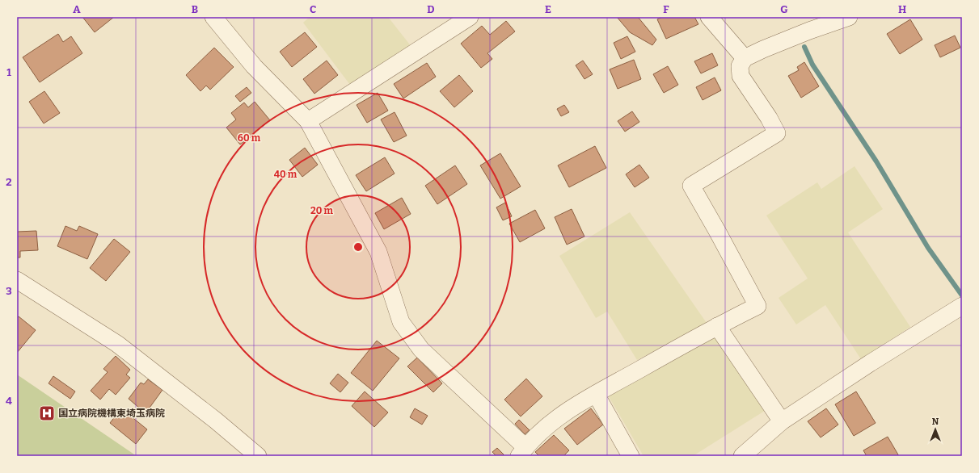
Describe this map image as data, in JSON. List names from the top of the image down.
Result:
{
  "places": {
    "hospital": ["国立病院機構東埼玉病院"]
  },
  "north": "top",
  "grid": {
    "columns": [
      "A",
      "B",
      "C",
      "D",
      "E",
      "F",
      "G",
      "H"
    ],
    "rows": [
      "1",
      "2",
      "3",
      "4"
    ]
  },
  "rings": ["60 m", "40 m", "20 m"]
}
